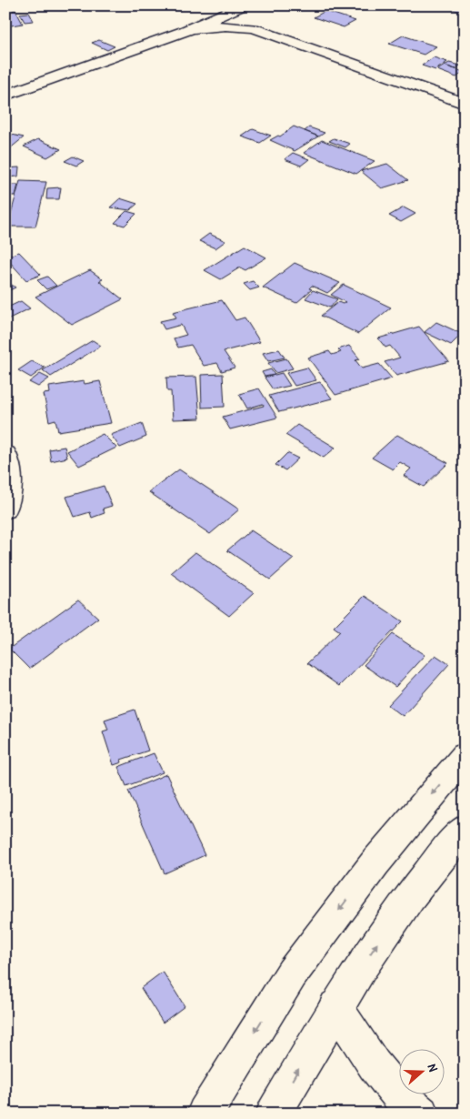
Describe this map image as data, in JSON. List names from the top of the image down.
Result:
{
  "north": "right"
}
